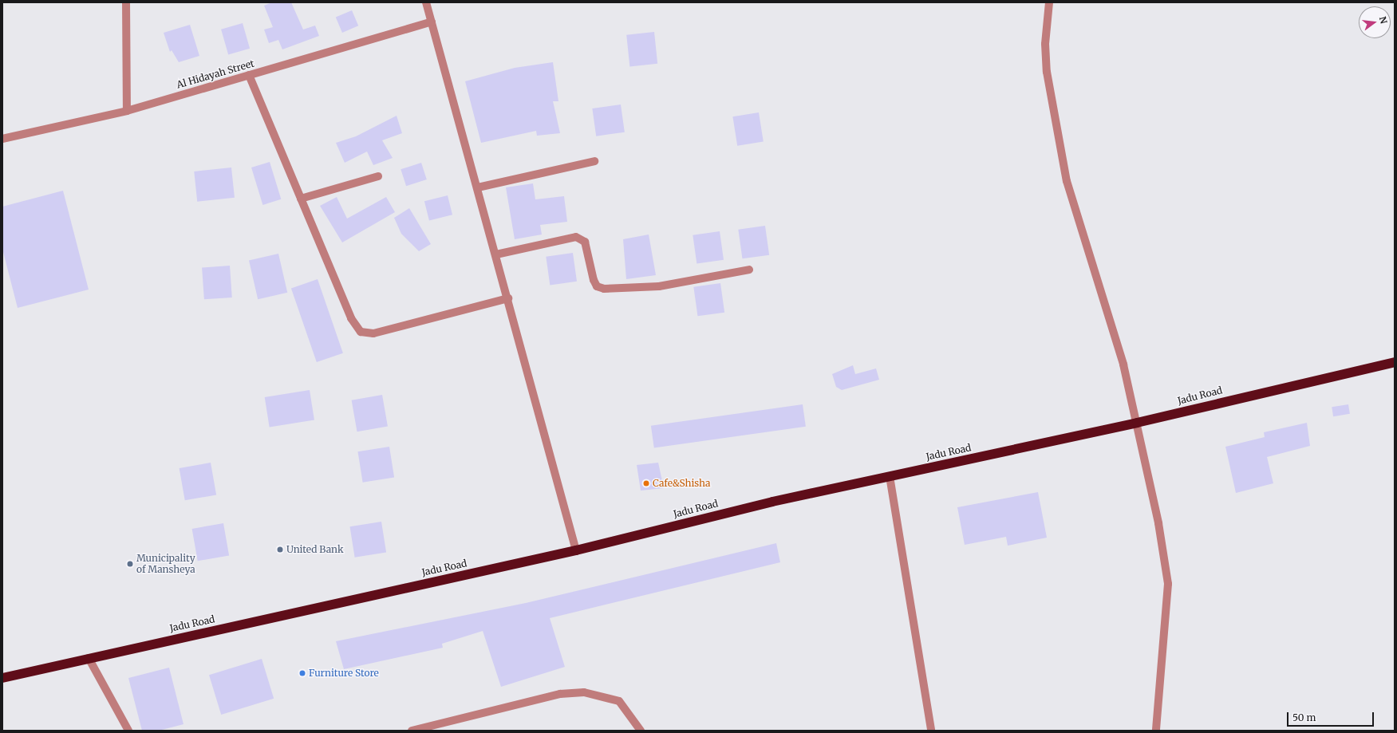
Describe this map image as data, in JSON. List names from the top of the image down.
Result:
{
  "streets": {
    "highway": ["Jadu Road"],
    "street": ["Al Hidayah Street"]
  },
  "places": [
    "Cafe&Shisha",
    "United Bank",
    "Municipality of Mansheya",
    "Furniture Store"
  ],
  "scale_bar": "50 m",
  "north": "right"
}
